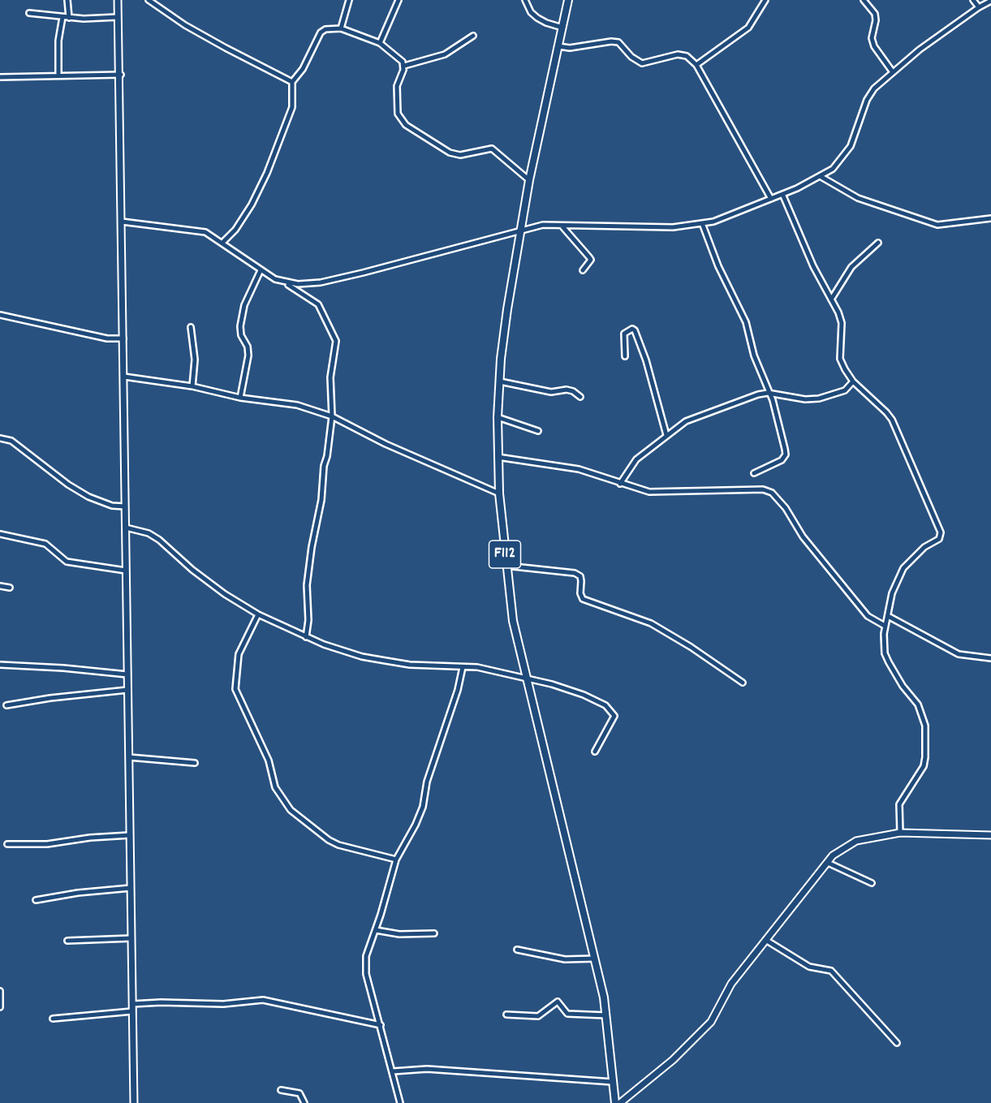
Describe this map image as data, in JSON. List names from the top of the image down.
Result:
{
  "streets": {
    "main road": ["F112"]
  }
}
